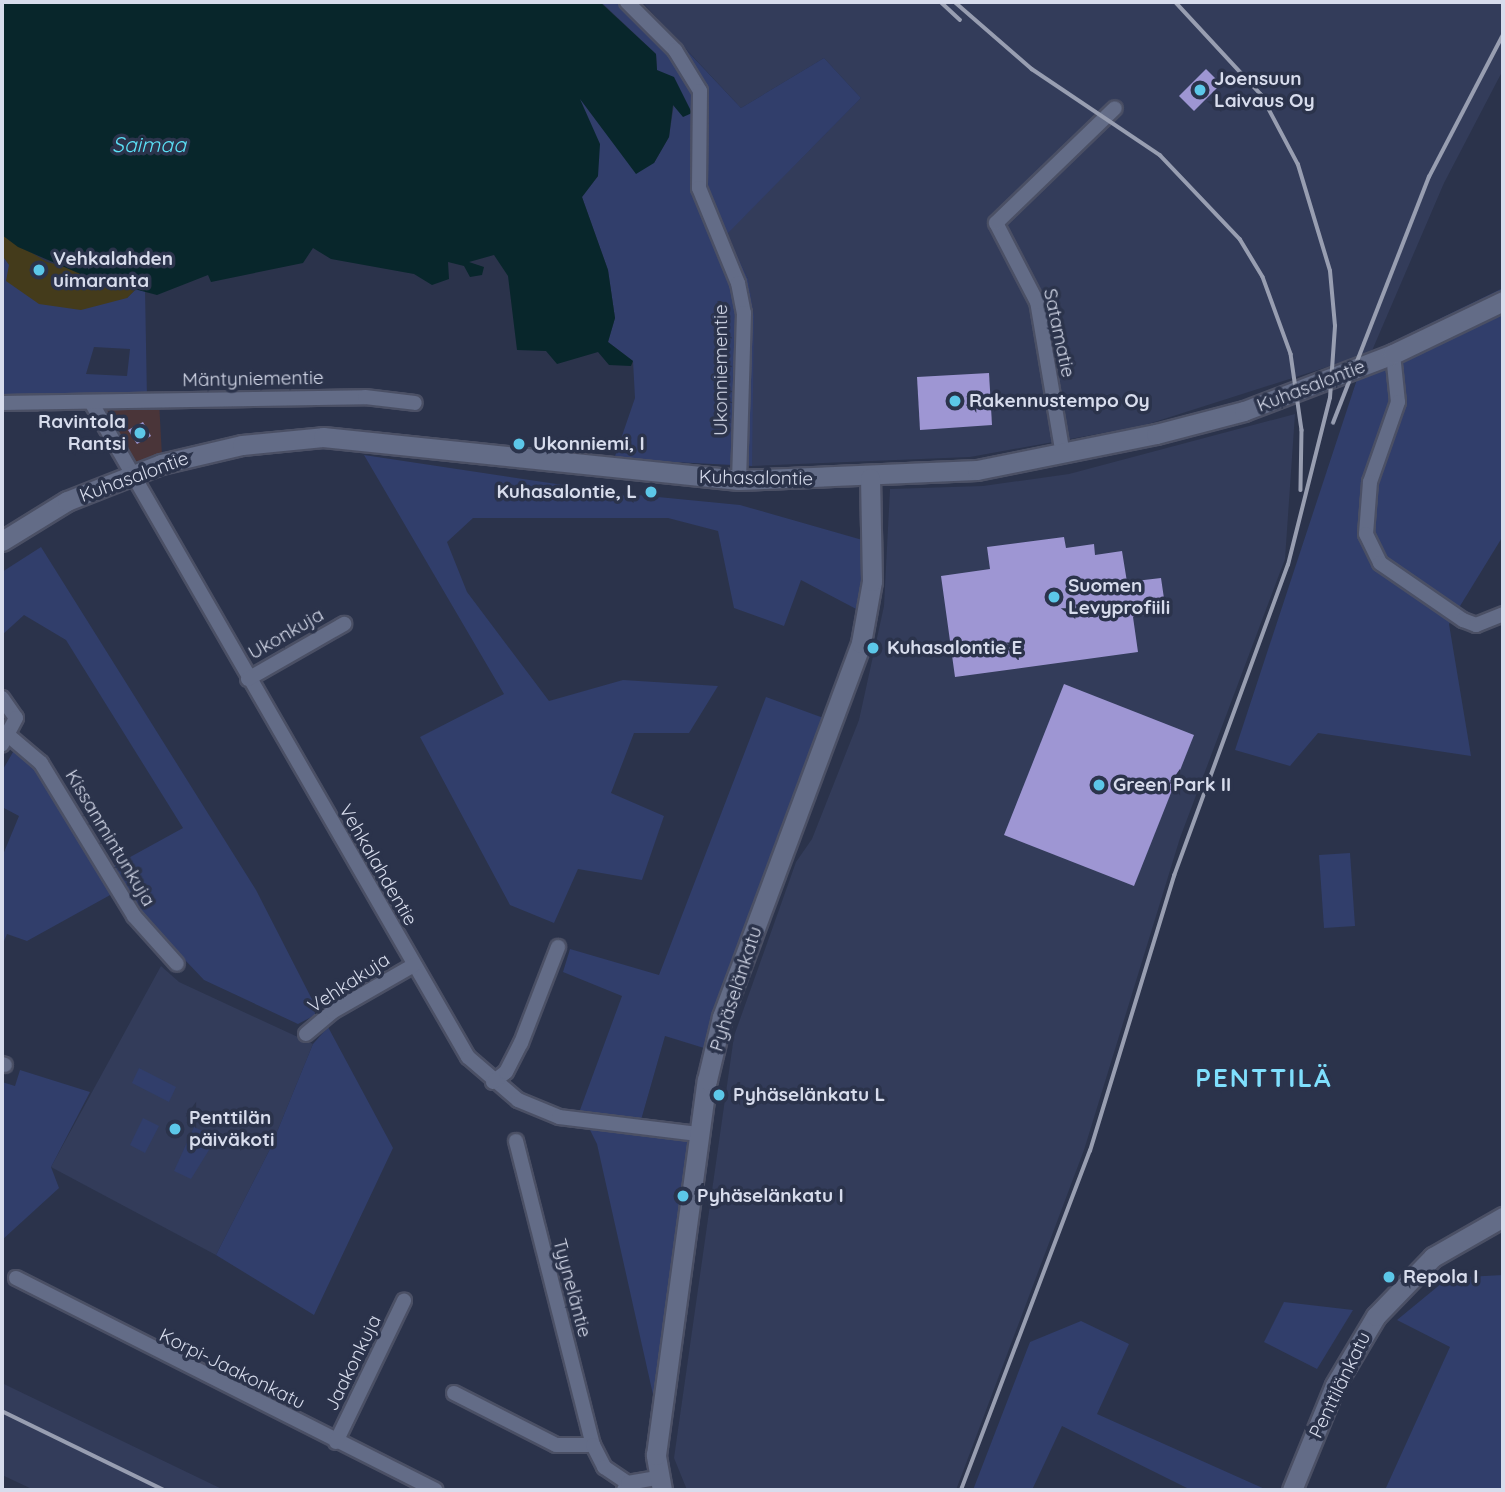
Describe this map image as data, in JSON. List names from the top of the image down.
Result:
{
  "streets": {
    "main road": ["Kuhasalontie", "Pyhäselänkatu", "Penttilänkatu"],
    "street": [
      "Satamatie",
      "Ukonniementie",
      "Mäntyniementie",
      "Ukonkuja",
      "Kissanmintunkuja",
      "Vehkalahdentie",
      "Vehkakuja",
      "Tyyneläntie",
      "Jaakonkuja",
      "Korpi-Jaakonkatu"
    ]
  },
  "crossings": [
    ["Satamatie", "Kuhasalontie"],
    ["Ukonniementie", "Kuhasalontie"],
    ["Mäntyniementie", "Vehkalahdentie"],
    ["Kuhasalontie", "Vehkalahdentie"],
    ["Kuhasalontie", "Pyhäselänkatu"],
    ["Ukonkuja", "Vehkalahdentie"],
    ["Vehkalahdentie", "Vehkakuja"],
    ["Vehkalahdentie", "Pyhäselänkatu"],
    ["Jaakonkuja", "Korpi-Jaakonkatu"]
  ],
  "districts": ["PENTTILÄ"],
  "water": ["Saimaa"],
  "places": [
    "Joensuun Laivaus Oy",
    "Vehkalahden uimaranta",
    "Rakennustempo Oy",
    "Ravintola Rantsi",
    "Ukonniemi, I",
    "Kuhasalontie, L",
    "Suomen Levyprofiili",
    "Kuhasalontie E",
    "Green Park II",
    "Pyhäselänkatu L",
    "Penttilän päiväkoti",
    "Pyhäselänkatu I",
    "Repola I"
  ]
}
